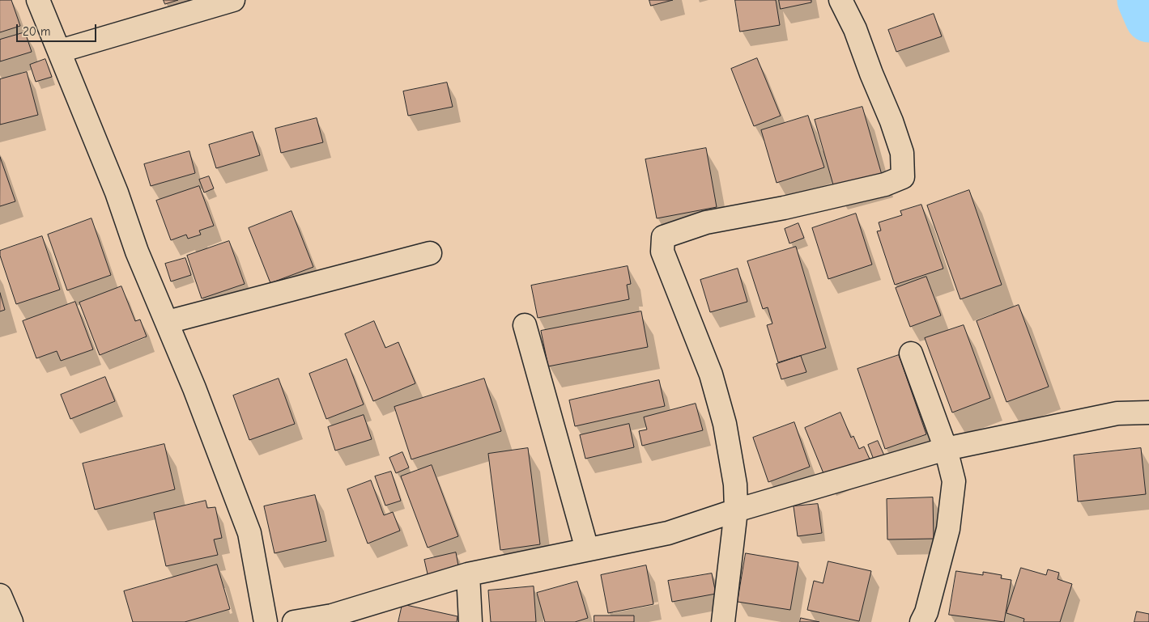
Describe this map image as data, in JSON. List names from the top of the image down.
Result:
{
  "scale_bar": "20 m"
}
